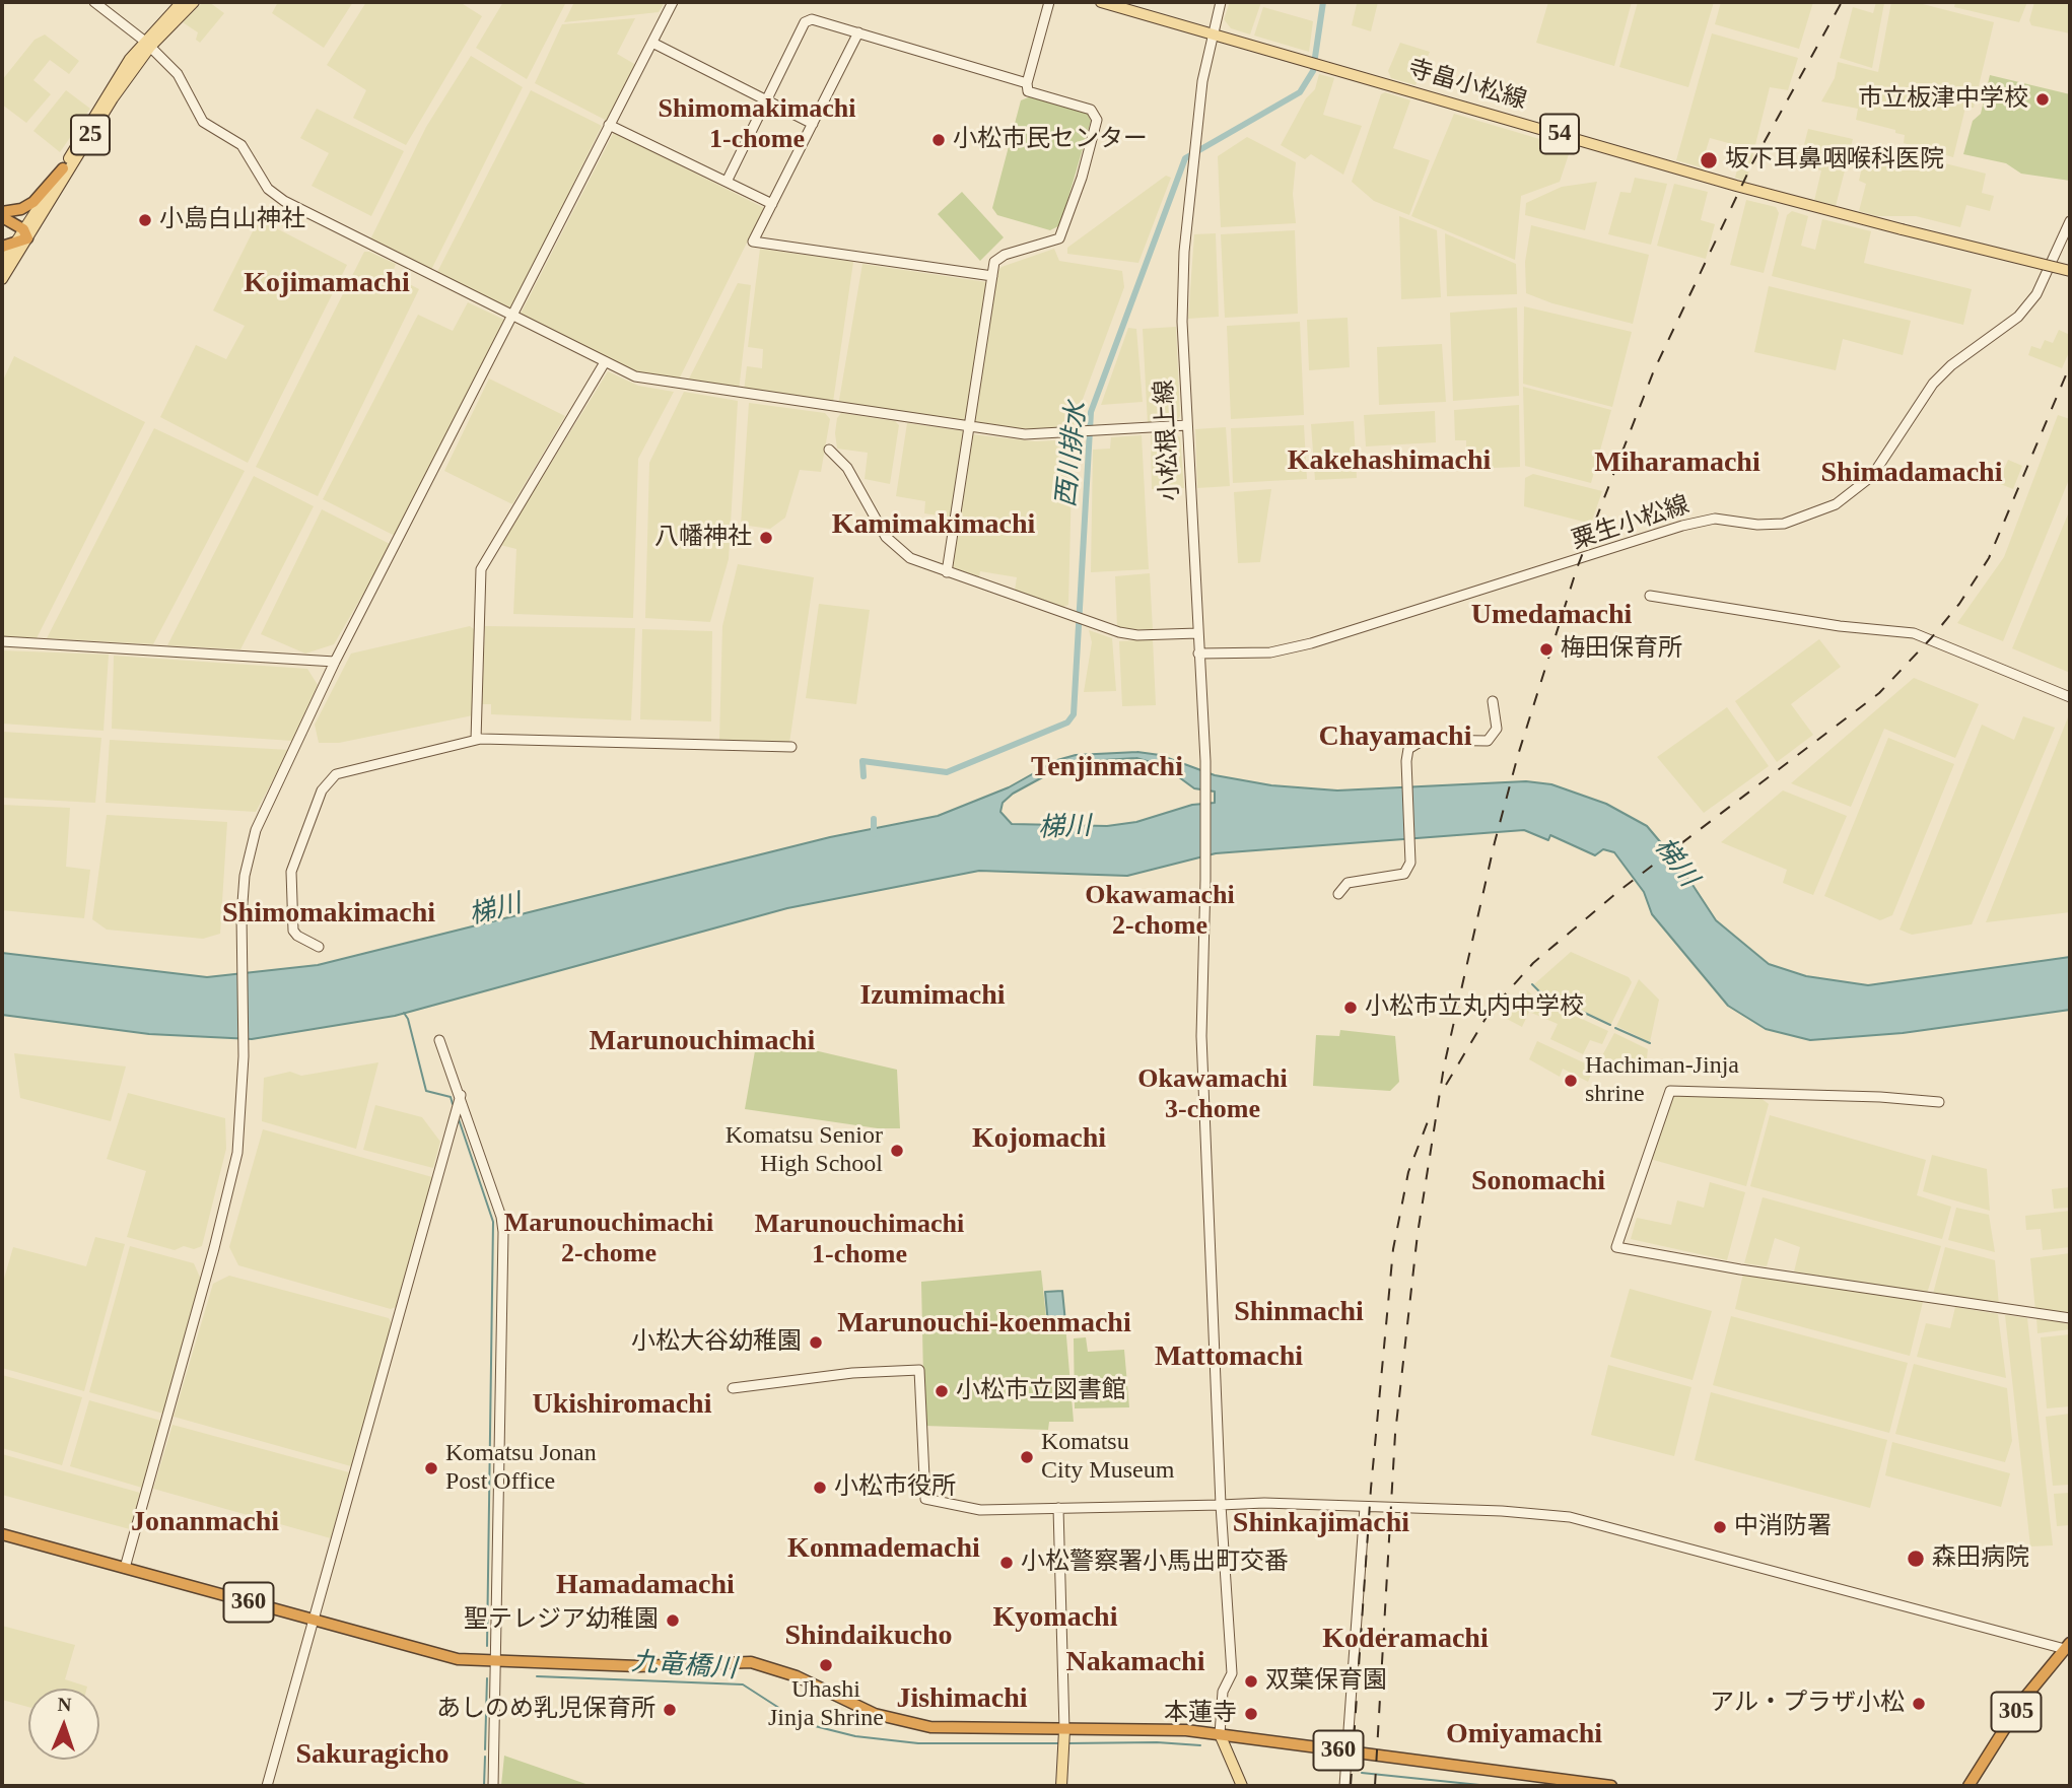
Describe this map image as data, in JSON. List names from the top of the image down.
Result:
{
  "streets": {
    "highway": ["360", "305"],
    "main road": ["寺畠小松線", "54", "25"],
    "street": ["小松根上線", "粟生小松線"]
  },
  "crossings": [
    ["寺畠小松線", "小松根上線"],
    ["小松根上線", "粟生小松線"],
    ["小松根上線", "360"]
  ],
  "districts": [
    "Shimomakimachi 1-chome",
    "Kojimamachi",
    "Kakehashimachi",
    "Miharamachi",
    "Shimadamachi",
    "Kamimakimachi",
    "Umedamachi",
    "Chayamachi",
    "Tenjinmachi",
    "Okawamachi 2-chome",
    "Shimomakimachi",
    "Izumimachi",
    "Marunouchimachi",
    "Okawamachi 3-chome",
    "Kojomachi",
    "Sonomachi",
    "Marunouchimachi 2-chome",
    "Marunouchimachi 1-chome",
    "Shinmachi",
    "Marunouchi-koenmachi",
    "Mattomachi",
    "Ukishiromachi",
    "Jonanmachi",
    "Shinkajimachi",
    "Konmademachi",
    "Hamadamachi",
    "Kyomachi",
    "Shindaikucho",
    "Koderamachi",
    "Nakamachi",
    "Jishimachi",
    "Omiyamachi",
    "Sakuragicho"
  ],
  "water": ["西川排水", "梯川", "九竜橋川"],
  "places": [
    "市立板津中学校",
    "小松市民センター",
    "坂下耳鼻咽喉科医院",
    "小島白山神社",
    "八幡神社",
    "梅田保育所",
    "小松市立丸内中学校",
    "Hachiman-Jinja shrine",
    "Komatsu Senior High School",
    "小松大谷幼稚園",
    "小松市立図書館",
    "Komatsu City Museum",
    "Komatsu Jonan Post Office",
    "小松市役所",
    "中消防署",
    "森田病院",
    "小松警察署小馬出町交番",
    "聖テレジア幼稚園",
    "Uhashi Jinja Shrine",
    "双葉保育園",
    "アル・プラザ小松",
    "あしのめ乳児保育所",
    "本蓮寺"
  ],
  "north": "top"
}
